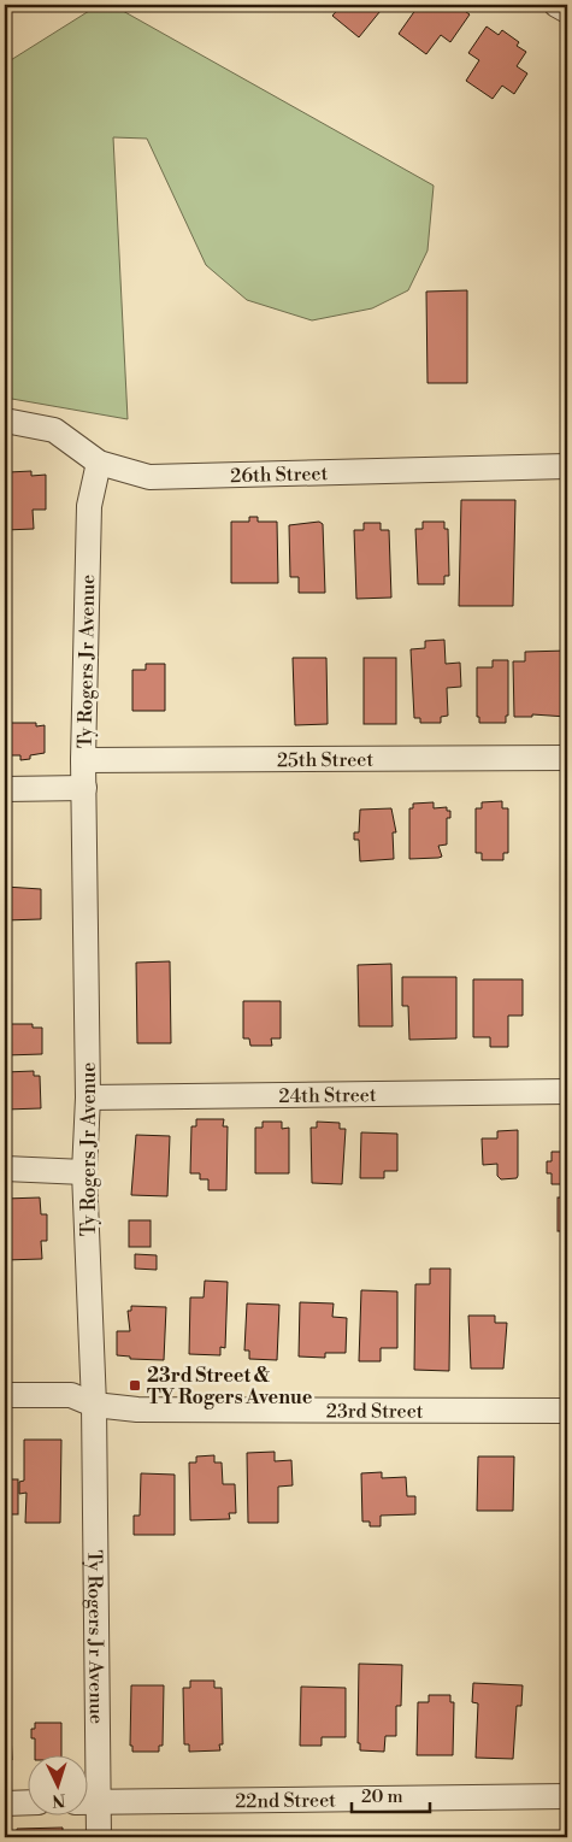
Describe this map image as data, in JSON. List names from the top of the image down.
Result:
{
  "streets": {
    "street": [
      "26th Street",
      "Ty Rogers Jr Avenue",
      "25th Street",
      "24th Street",
      "23rd Street",
      "22nd Street"
    ]
  },
  "crossings": [
    ["26th Street", "Ty Rogers Jr Avenue"],
    ["Ty Rogers Jr Avenue", "25th Street"],
    ["Ty Rogers Jr Avenue", "24th Street"],
    ["Ty Rogers Jr Avenue", "23rd Street"],
    ["Ty Rogers Jr Avenue", "22nd Street"]
  ],
  "places": {
    "transit": ["23rd Street & TY Rogers Avenue"]
  },
  "scale_bar": "20 m",
  "north": "bottom"
}
